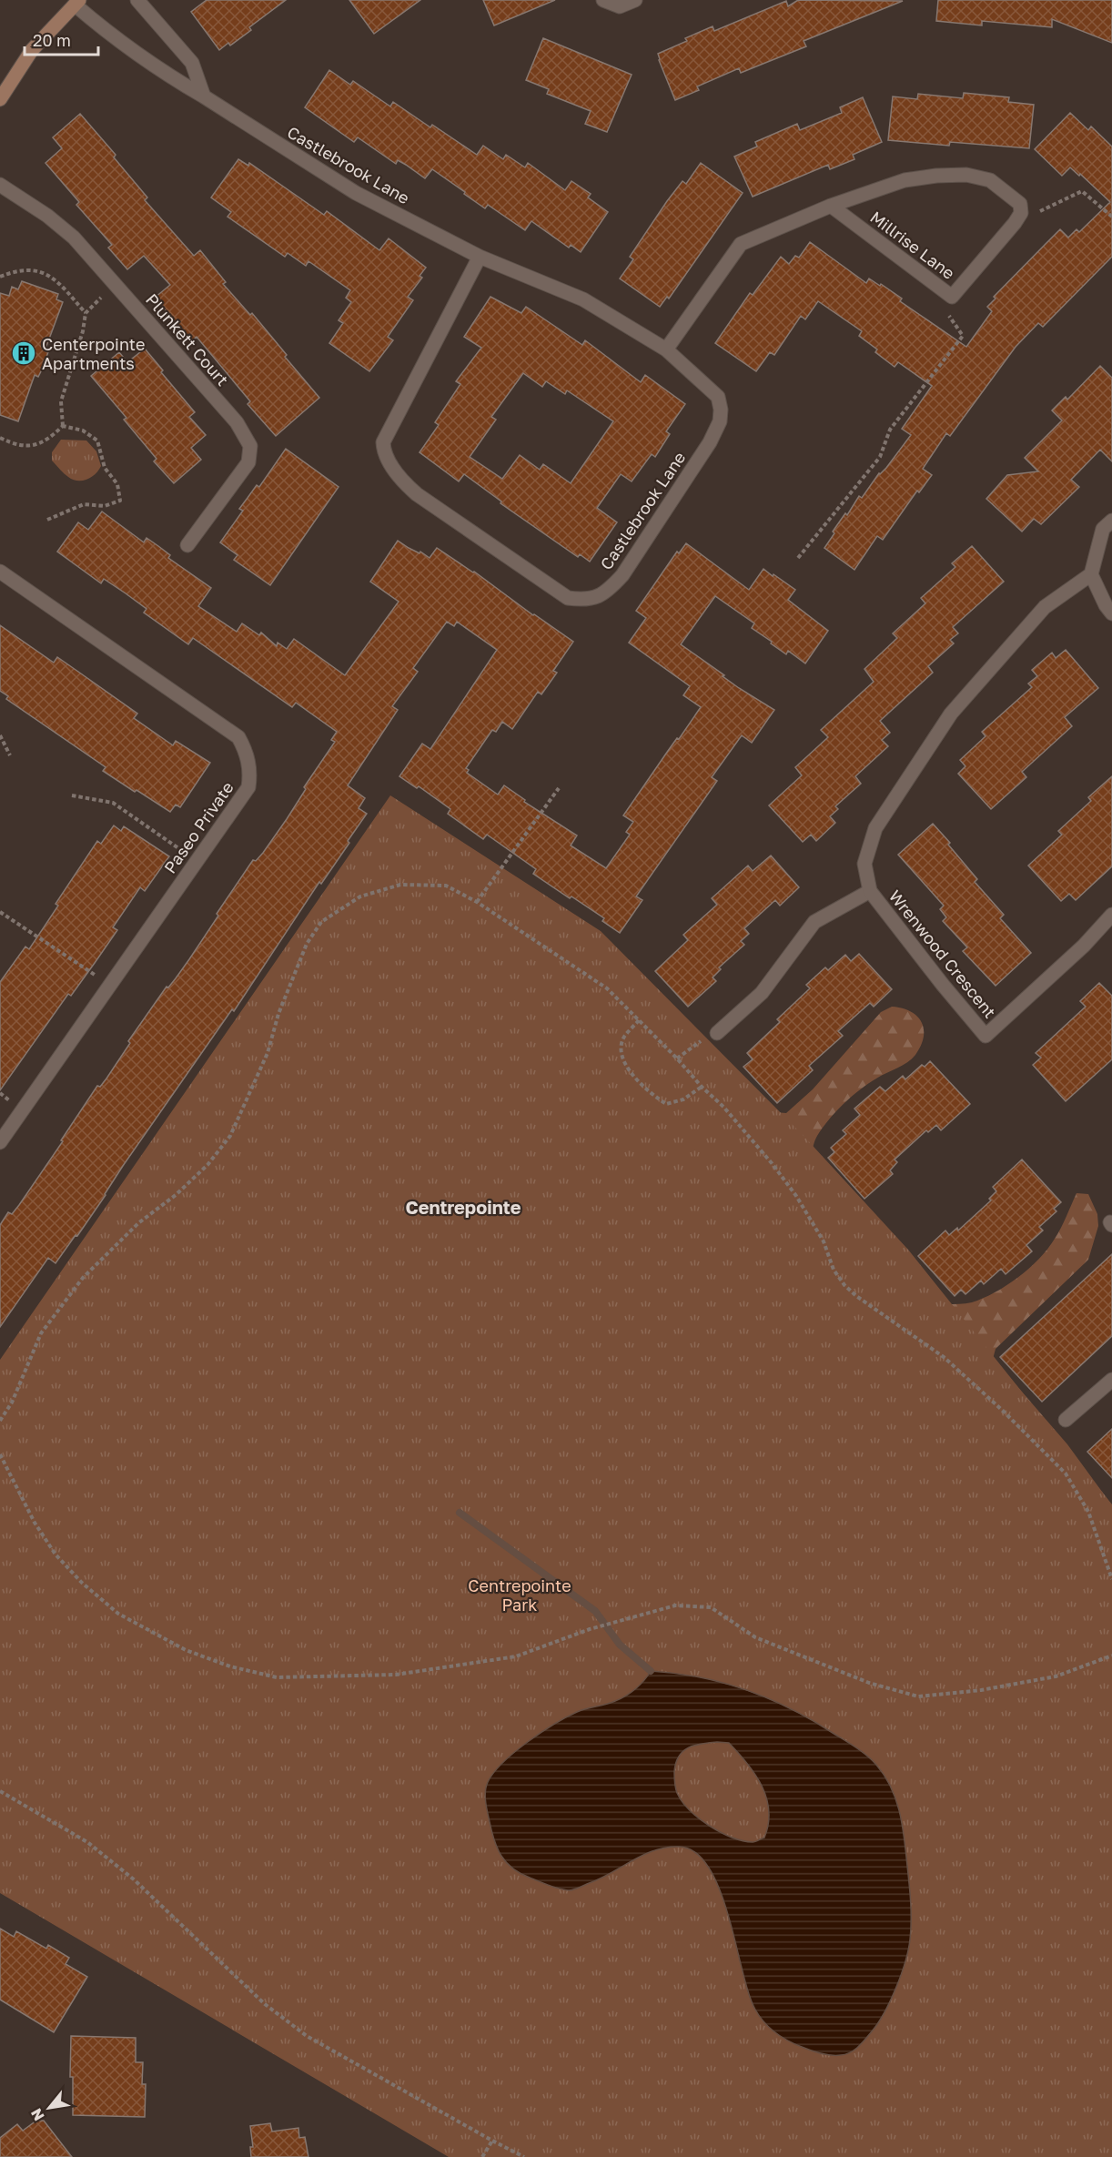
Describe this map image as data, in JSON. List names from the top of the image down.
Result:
{
  "streets": {
    "street": [
      "Castlebrook Lane",
      "Millrise Lane",
      "Plunkett Court",
      "Paseo Private",
      "Wrenwood Crescent"
    ]
  },
  "crossings": [
    ["Castlebrook Lane", "Millrise Lane"]
  ],
  "districts": ["Centrepointe"],
  "parks": ["Centrepointe Park"],
  "places": {
    "building": ["Centerpointe Apartments"]
  },
  "scale_bar": "20 m",
  "north": "bottom left"
}
